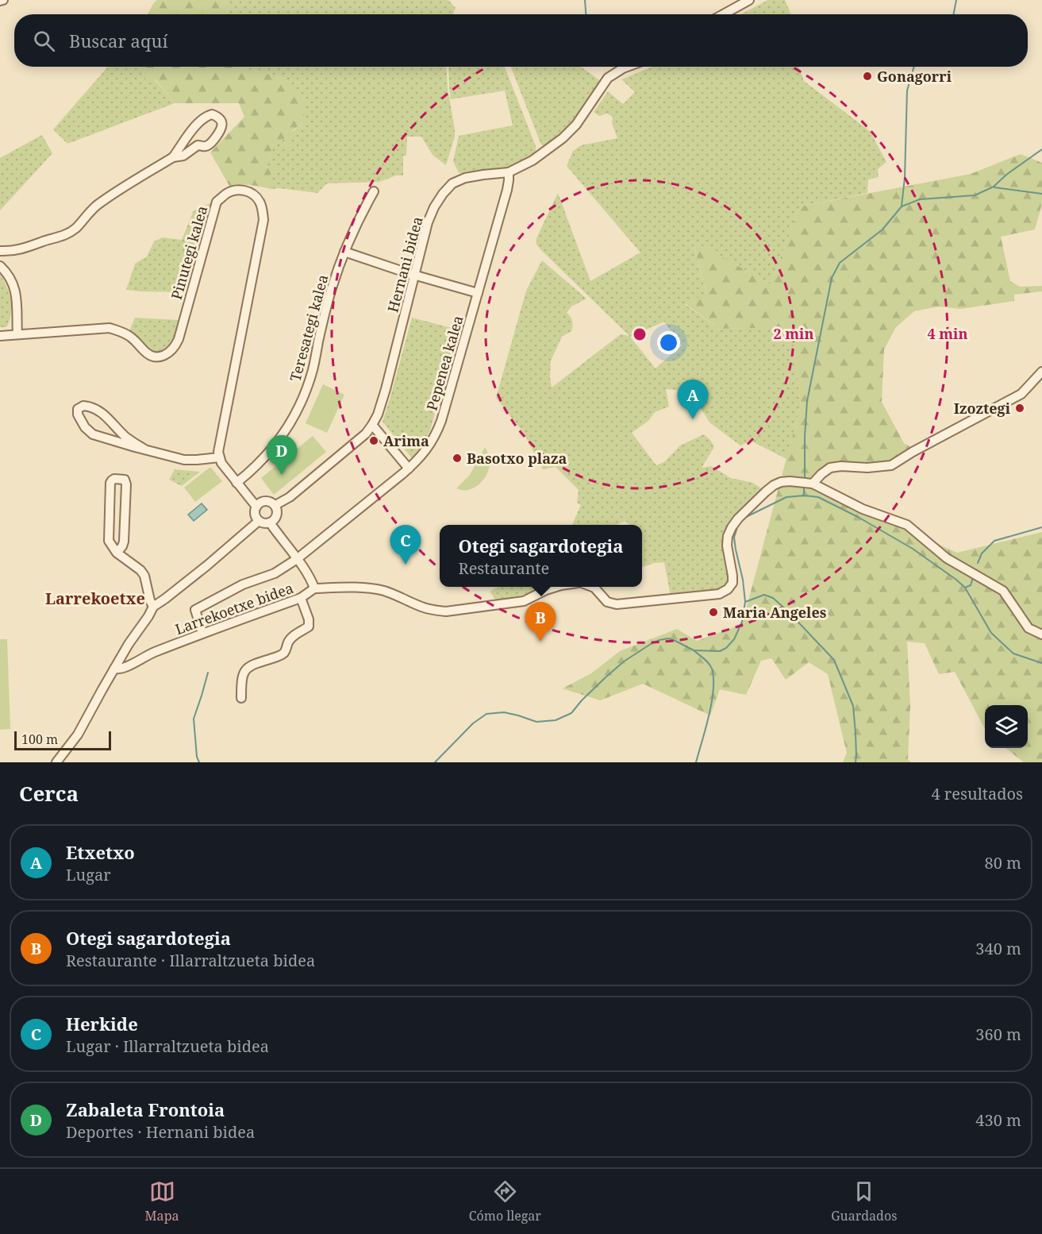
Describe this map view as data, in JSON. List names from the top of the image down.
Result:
{
  "streets": {
    "street": [
      "Pinutegi kalea",
      "Hernani bidea",
      "Teresategi kalea",
      "Pepenea kalea",
      "Larrekoetxe bidea"
    ]
  },
  "crossings": [
    ["Hernani bidea", "Pepenea kalea"],
    ["Hernani bidea", "Larrekoetxe bidea"],
    ["Pepenea kalea", "Larrekoetxe bidea"]
  ],
  "districts": ["Larrekoetxe"],
  "places": [
    "Gonagorri",
    "Izoztegi",
    "Arima",
    "Basotxo plaza",
    "Maria Angeles"
  ],
  "scale_bar": "100 m",
  "page": {
    "search": "Buscar aquí",
    "pins": [
      "A",
      "D",
      "C",
      "B"
    ],
    "popup": ["Otegi sagardotegia", "Restaurante"],
    "scale": "100 m",
    "heading": ["Cerca", "4 resultados"],
    "list": [
      {
        "mark": "A",
        "name": "Etxetxo",
        "note": "Lugar",
        "value": "80 m"
      },
      {
        "mark": "B",
        "name": "Otegi sagardotegia",
        "note": "Restaurante · Illarraltzueta bidea",
        "value": "340 m"
      },
      {
        "mark": "C",
        "name": "Herkide",
        "note": "Lugar · Illarraltzueta bidea",
        "value": "360 m"
      },
      {
        "mark": "D",
        "name": "Zabaleta Frontoia",
        "note": "Deportes · Hernani bidea",
        "value": "430 m"
      }
    ],
    "nav": ["Mapa", "Cómo llegar", "Guardados"]
  },
  "rings": ["2 min", "4 min"]
}
